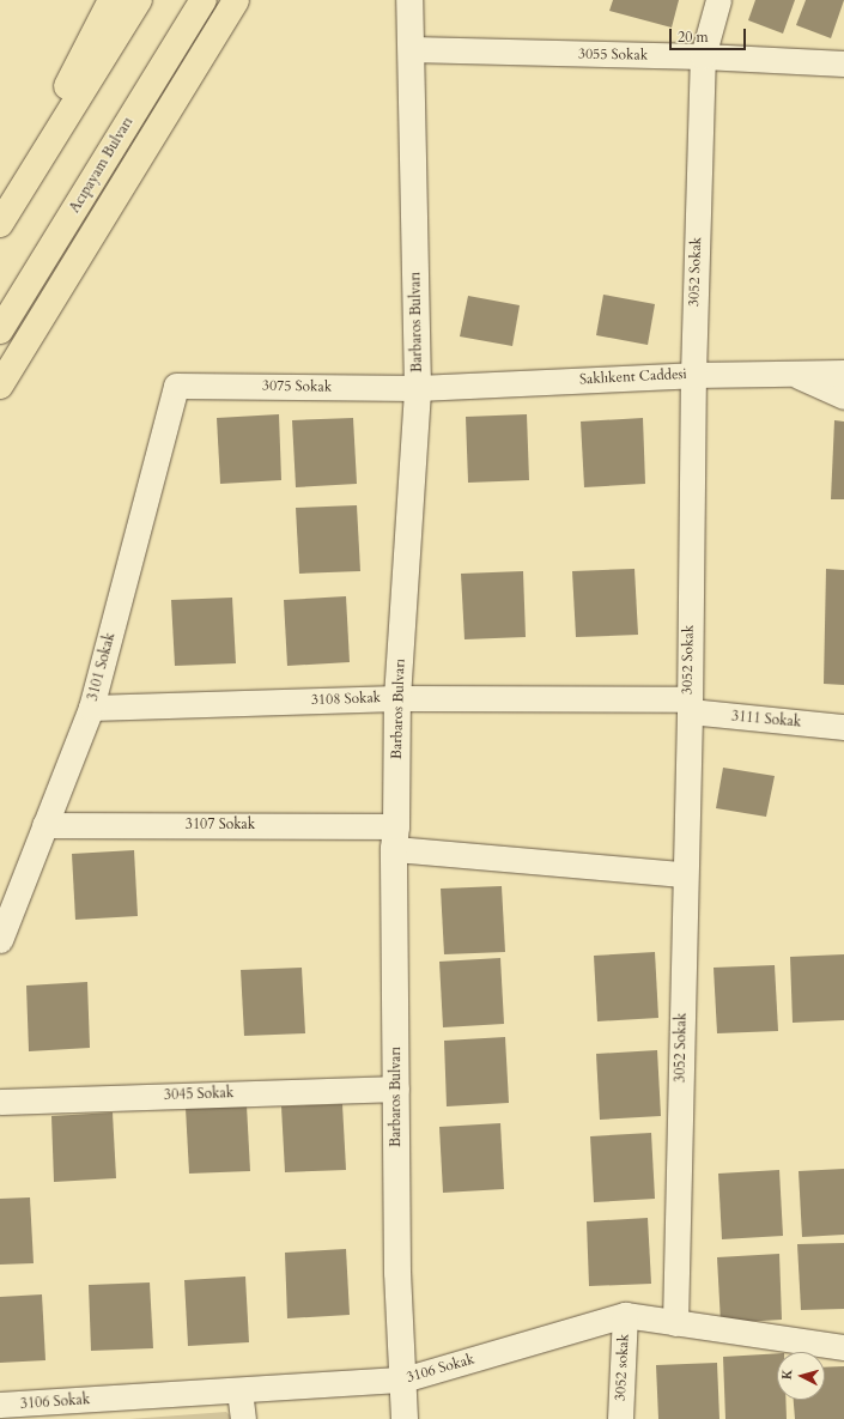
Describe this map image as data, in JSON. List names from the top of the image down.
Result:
{
  "streets": {
    "main road": ["Acıpayam Bulvarı"],
    "street": [
      "3055 Sokak",
      "3052 Sokak",
      "Barbaros Bulvarı",
      "Saklıkent Caddesi",
      "3075 Sokak",
      "3101 Sokak",
      "3108 Sokak",
      "3111 Sokak",
      "3107 Sokak",
      "3045 Sokak",
      "3052 sokak",
      "3106 Sokak"
    ]
  },
  "crossings": [
    ["3055 Sokak", "3052 Sokak"],
    ["3055 Sokak", "Barbaros Bulvarı"],
    ["3052 Sokak", "Saklıkent Caddesi"],
    ["3052 Sokak", "3108 Sokak"],
    ["3052 Sokak", "3111 Sokak"],
    ["3052 Sokak", "3107 Sokak"],
    ["3052 Sokak", "3106 Sokak"],
    ["Barbaros Bulvarı", "Saklıkent Caddesi"],
    ["Barbaros Bulvarı", "3075 Sokak"],
    ["Barbaros Bulvarı", "3108 Sokak"],
    ["Barbaros Bulvarı", "3107 Sokak"],
    ["Barbaros Bulvarı", "3045 Sokak"],
    ["Barbaros Bulvarı", "3106 Sokak"],
    ["Saklıkent Caddesi", "3075 Sokak"],
    ["3075 Sokak", "3101 Sokak"],
    ["3101 Sokak", "3108 Sokak"],
    ["3101 Sokak", "3107 Sokak"],
    ["3108 Sokak", "3111 Sokak"],
    ["3052 sokak", "3106 Sokak"]
  ],
  "scale_bar": "20 m",
  "north": "left"
}
